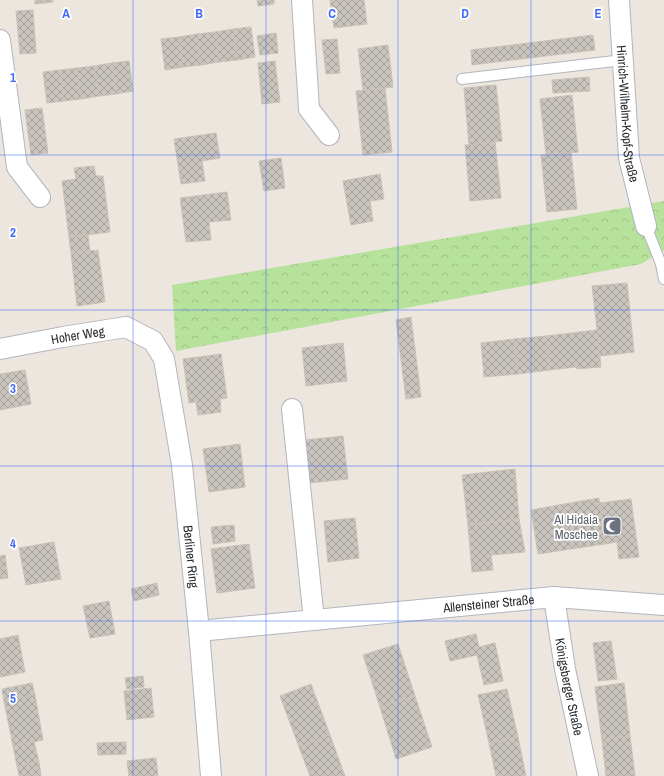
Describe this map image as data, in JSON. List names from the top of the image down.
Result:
{
  "streets": {
    "street": [
      "Hinrich-Wilhelm-Kopf-Straße",
      "Hoher Weg",
      "Berliner Ring",
      "Allensteiner Straße",
      "Königsberger Straße"
    ]
  },
  "crossings": [
    ["Hoher Weg", "Berliner Ring"],
    ["Berliner Ring", "Allensteiner Straße"],
    ["Allensteiner Straße", "Königsberger Straße"]
  ],
  "places": {
    "mosque": ["Al Hidaia Moschee"]
  },
  "grid": {
    "columns": [
      "A",
      "B",
      "C",
      "D",
      "E"
    ],
    "rows": [
      "1",
      "2",
      "3",
      "4",
      "5"
    ]
  }
}
